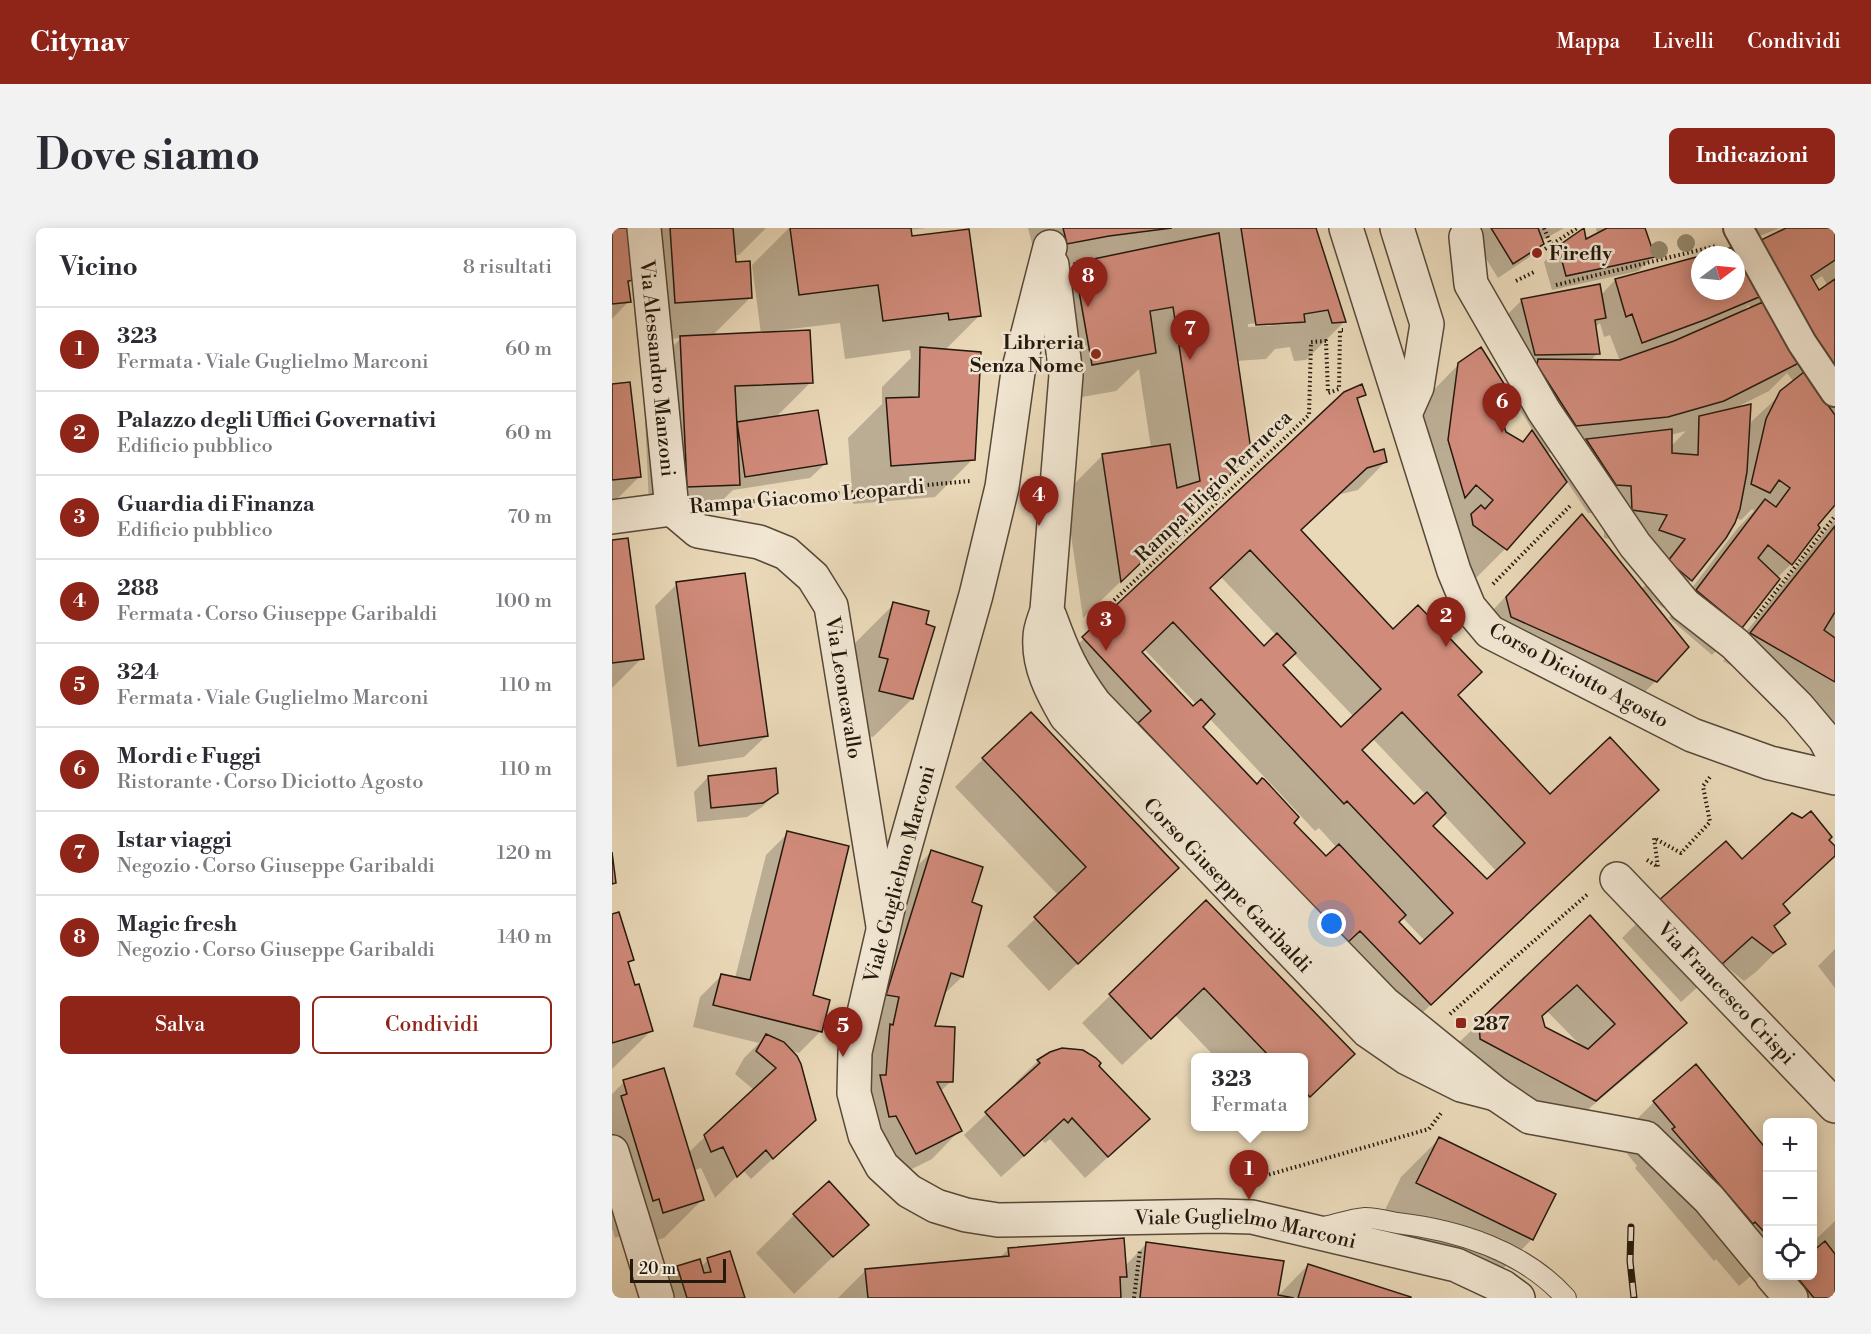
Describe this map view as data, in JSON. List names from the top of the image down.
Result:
{
  "streets": {
    "street": [
      "Via Alessandro Manzoni",
      "Rampa Giacomo Leopardi",
      "Corso Diciotto Agosto",
      "Via Leoncavallo",
      "Viale Guglielmo Marconi",
      "Corso Giuseppe Garibaldi",
      "Via Francesco Crispi"
    ],
    "path": ["Rampa Eligio Perrucca"]
  },
  "crossings": [
    ["Via Alessandro Manzoni", "Rampa Giacomo Leopardi"],
    ["Via Alessandro Manzoni", "Via Leoncavallo"],
    ["Rampa Eligio Perrucca", "Corso Giuseppe Garibaldi"],
    ["Rampa Giacomo Leopardi", "Via Leoncavallo"],
    ["Rampa Giacomo Leopardi", "Viale Guglielmo Marconi"],
    ["Via Leoncavallo", "Viale Guglielmo Marconi"],
    ["Viale Guglielmo Marconi", "Corso Giuseppe Garibaldi"]
  ],
  "places": {
    "other": ["Firefly", "Libreria Senza Nome"],
    "transit": ["287"]
  },
  "scale_bar": "20 m",
  "north": "right",
  "page": {
    "header": "Citynav",
    "nav": ["Mappa", "Livelli", "Condividi"],
    "buttons": [
      "Indicazioni",
      ["Salva", "Condividi"]
    ],
    "title": "Dove siamo",
    "heading": ["Vicino", "8 risultati"],
    "pins": [
      "8",
      "7",
      "6",
      "4",
      "2",
      "3",
      "5",
      "1"
    ],
    "list": [
      {
        "mark": "1",
        "name": "323",
        "note": "Fermata · Viale Guglielmo Marconi",
        "value": "60 m"
      },
      {
        "mark": "2",
        "name": "Palazzo degli Uffici Governativi",
        "note": "Edificio pubblico",
        "value": "60 m"
      },
      {
        "mark": "3",
        "name": "Guardia di Finanza",
        "note": "Edificio pubblico",
        "value": "70 m"
      },
      {
        "mark": "4",
        "name": "288",
        "note": "Fermata · Corso Giuseppe Garibaldi",
        "value": "100 m"
      },
      {
        "mark": "5",
        "name": "324",
        "note": "Fermata · Viale Guglielmo Marconi",
        "value": "110 m"
      },
      {
        "mark": "6",
        "name": "Mordi e Fuggi",
        "note": "Ristorante · Corso Diciotto Agosto",
        "value": "110 m"
      },
      {
        "mark": "7",
        "name": "Istar viaggi",
        "note": "Negozio · Corso Giuseppe Garibaldi",
        "value": "120 m"
      },
      {
        "mark": "8",
        "name": "Magic fresh",
        "note": "Negozio · Corso Giuseppe Garibaldi",
        "value": "140 m"
      }
    ],
    "popup": ["323", "Fermata"],
    "map_buttons": ["+", "−"],
    "scale": "20 m"
  }
}
